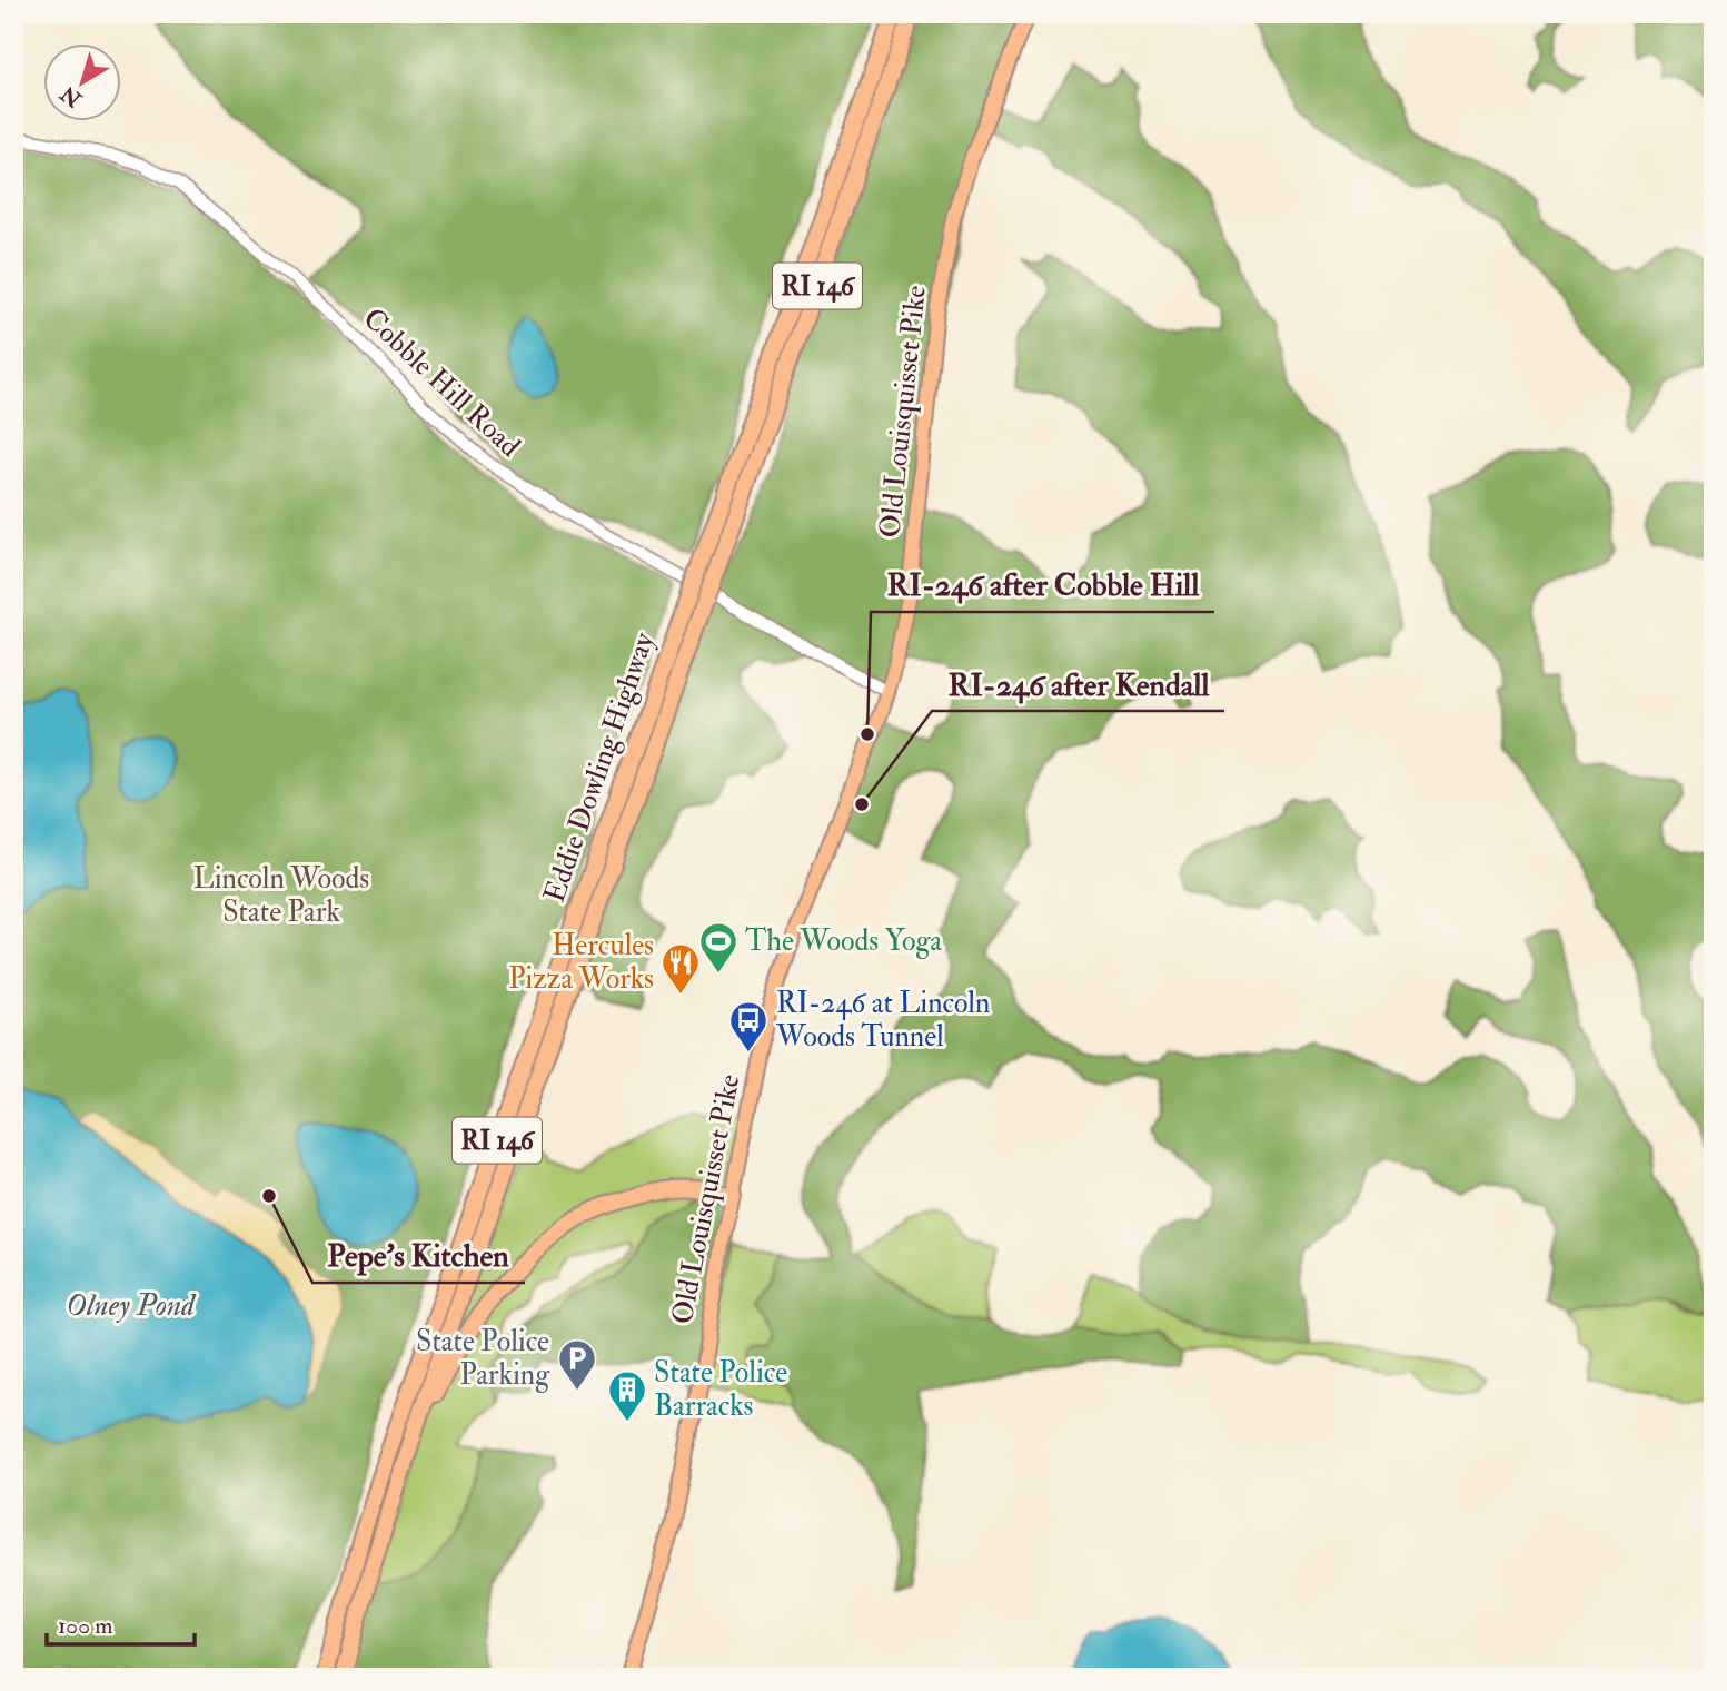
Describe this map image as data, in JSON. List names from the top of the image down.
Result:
{
  "streets": {
    "highway": ["RI 146", "Eddie Dowling Highway"],
    "main road": ["Old Louisquisset Pike"],
    "street": ["Cobble Hill Road"]
  },
  "crossings": [
    ["Cobble Hill Road", "Old Louisquisset Pike"]
  ],
  "water": ["Olney Pond"],
  "parks": ["Lincoln Woods State Park"],
  "places": {
    "other": ["RI-246 after Cobble Hill", "RI-246 after Kendall", "Pepe's Kitchen"],
    "sports": ["The Woods Yoga"],
    "restaurant": ["Hercules Pizza Works"],
    "bus stop": ["RI-246 at Lincoln Woods Tunnel"],
    "parking": ["State Police Parking"],
    "building": ["State Police Barracks"]
  },
  "scale_bar": "100 m",
  "north": "bottom left"
}
